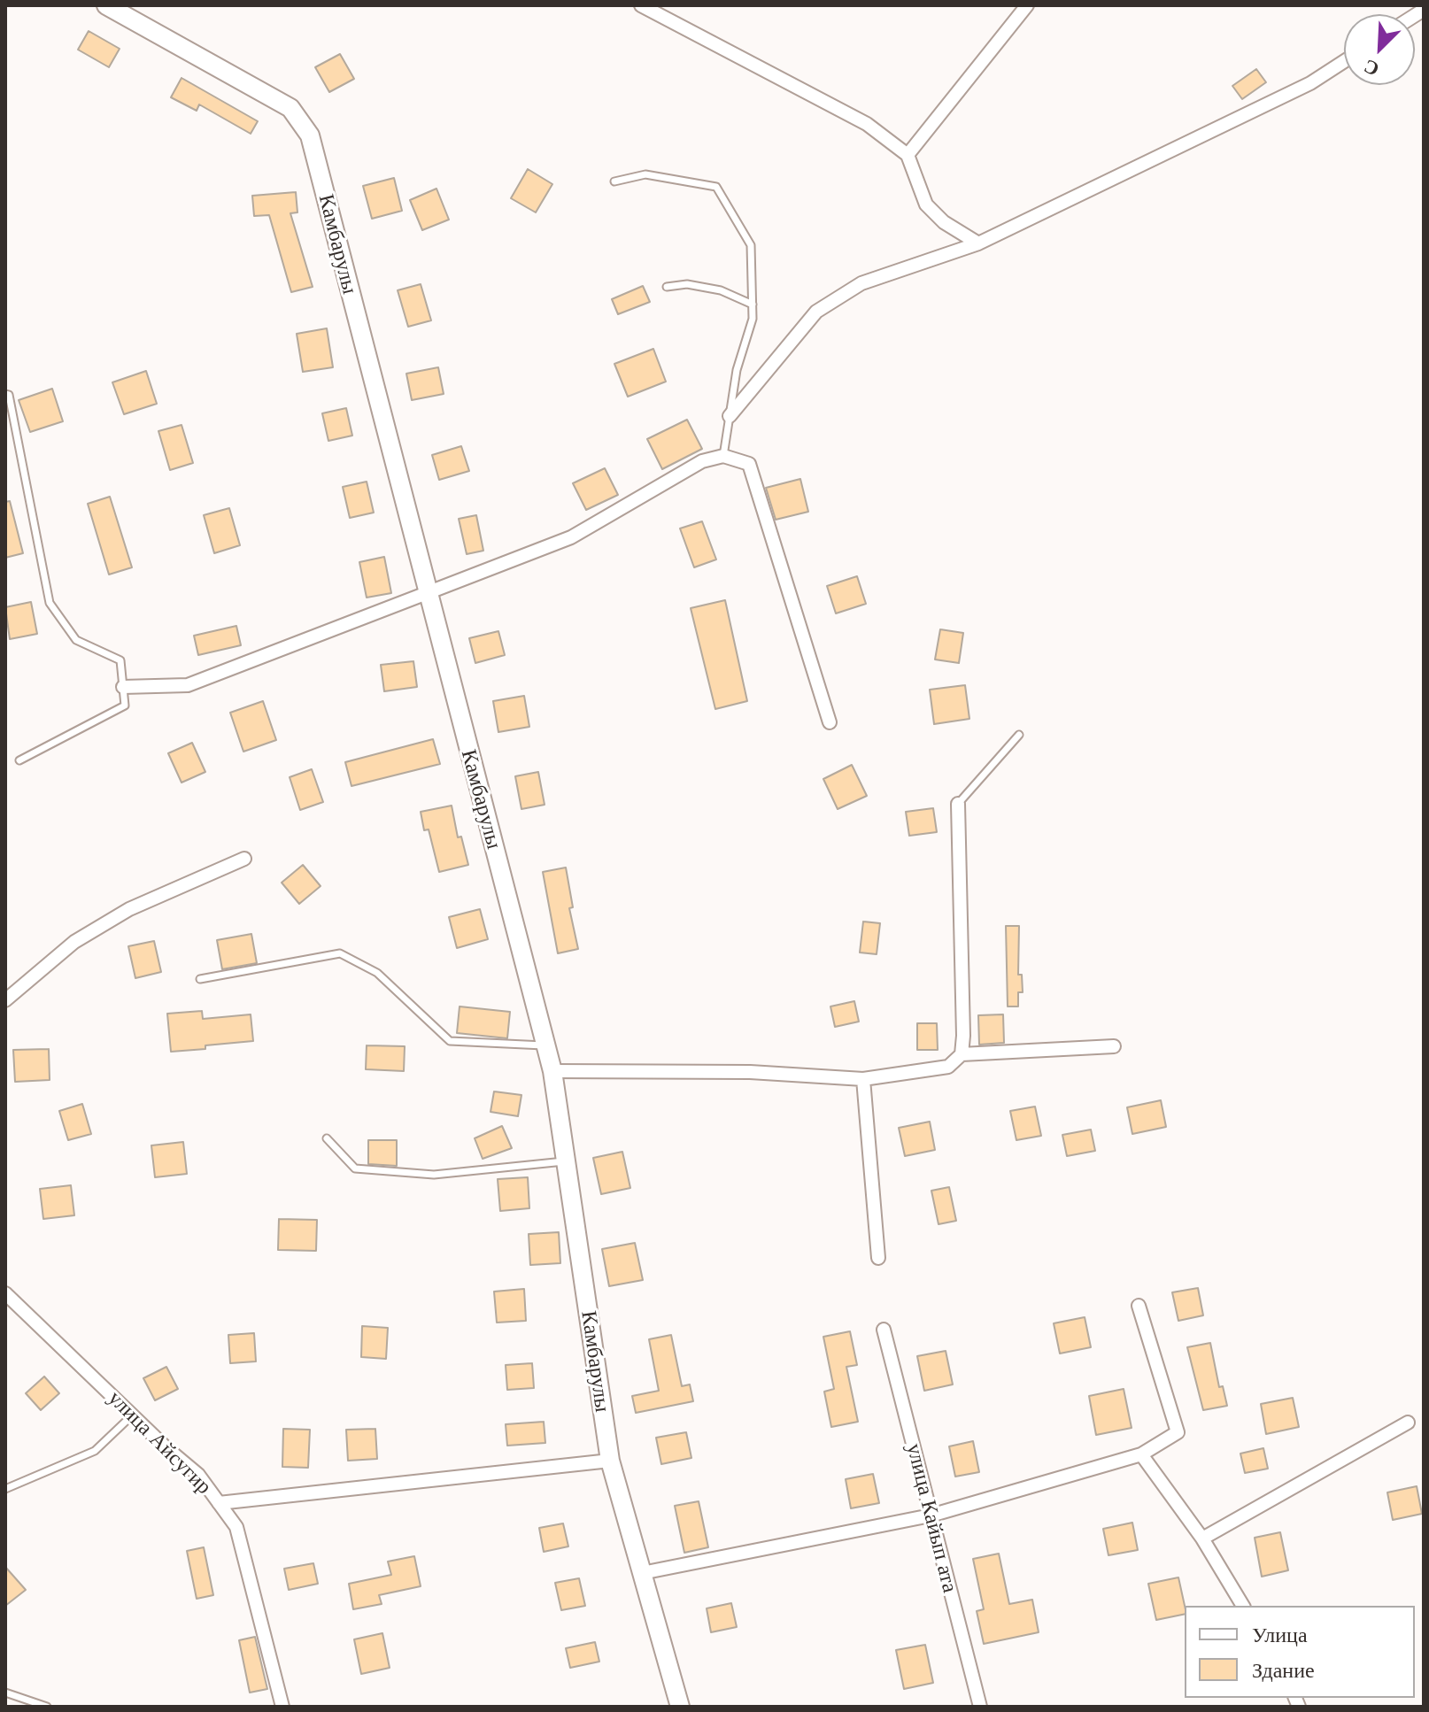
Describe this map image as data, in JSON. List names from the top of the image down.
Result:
{
  "streets": {
    "street": ["Камбарулы", "улица Айсугир", "улица Кайып ата"]
  },
  "legend": ["Улица", "Здание"],
  "north": "bottom left"
}
